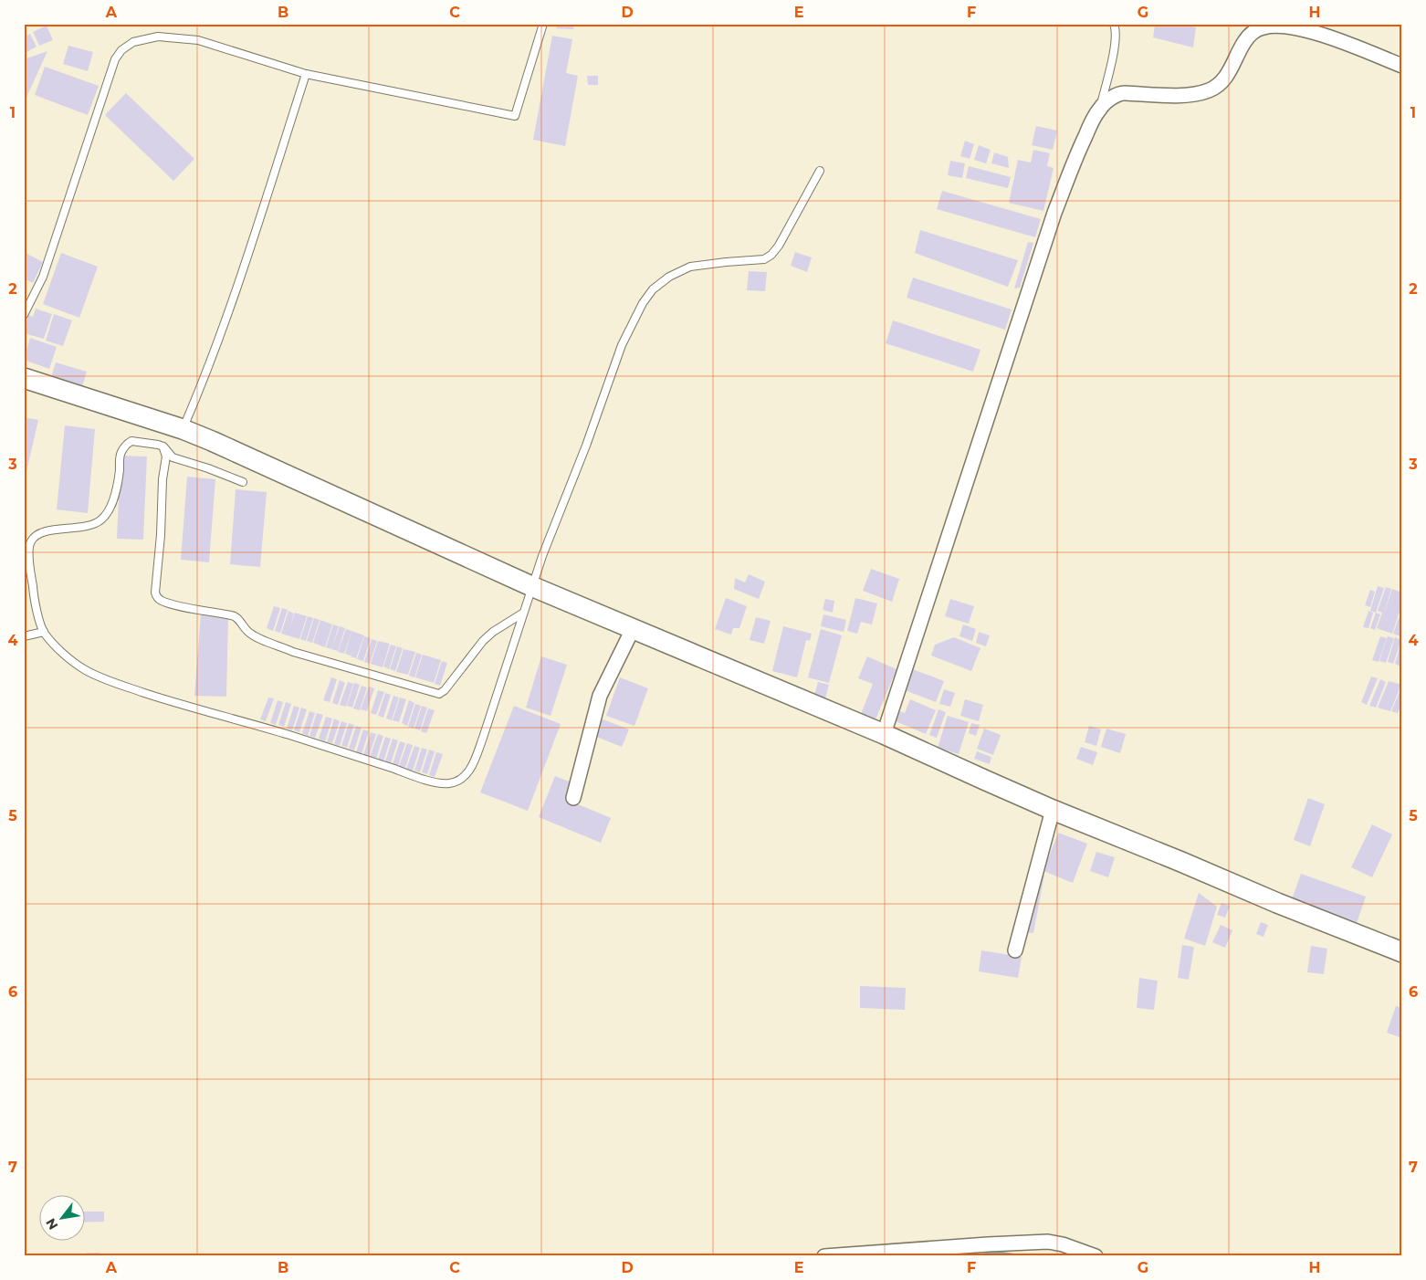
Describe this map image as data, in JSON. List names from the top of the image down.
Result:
{
  "north": "bottom left",
  "grid": {
    "columns": [
      "A",
      "B",
      "C",
      "D",
      "E",
      "F",
      "G",
      "H"
    ],
    "rows": [
      "1",
      "2",
      "3",
      "4",
      "5",
      "6",
      "7"
    ]
  }
}
